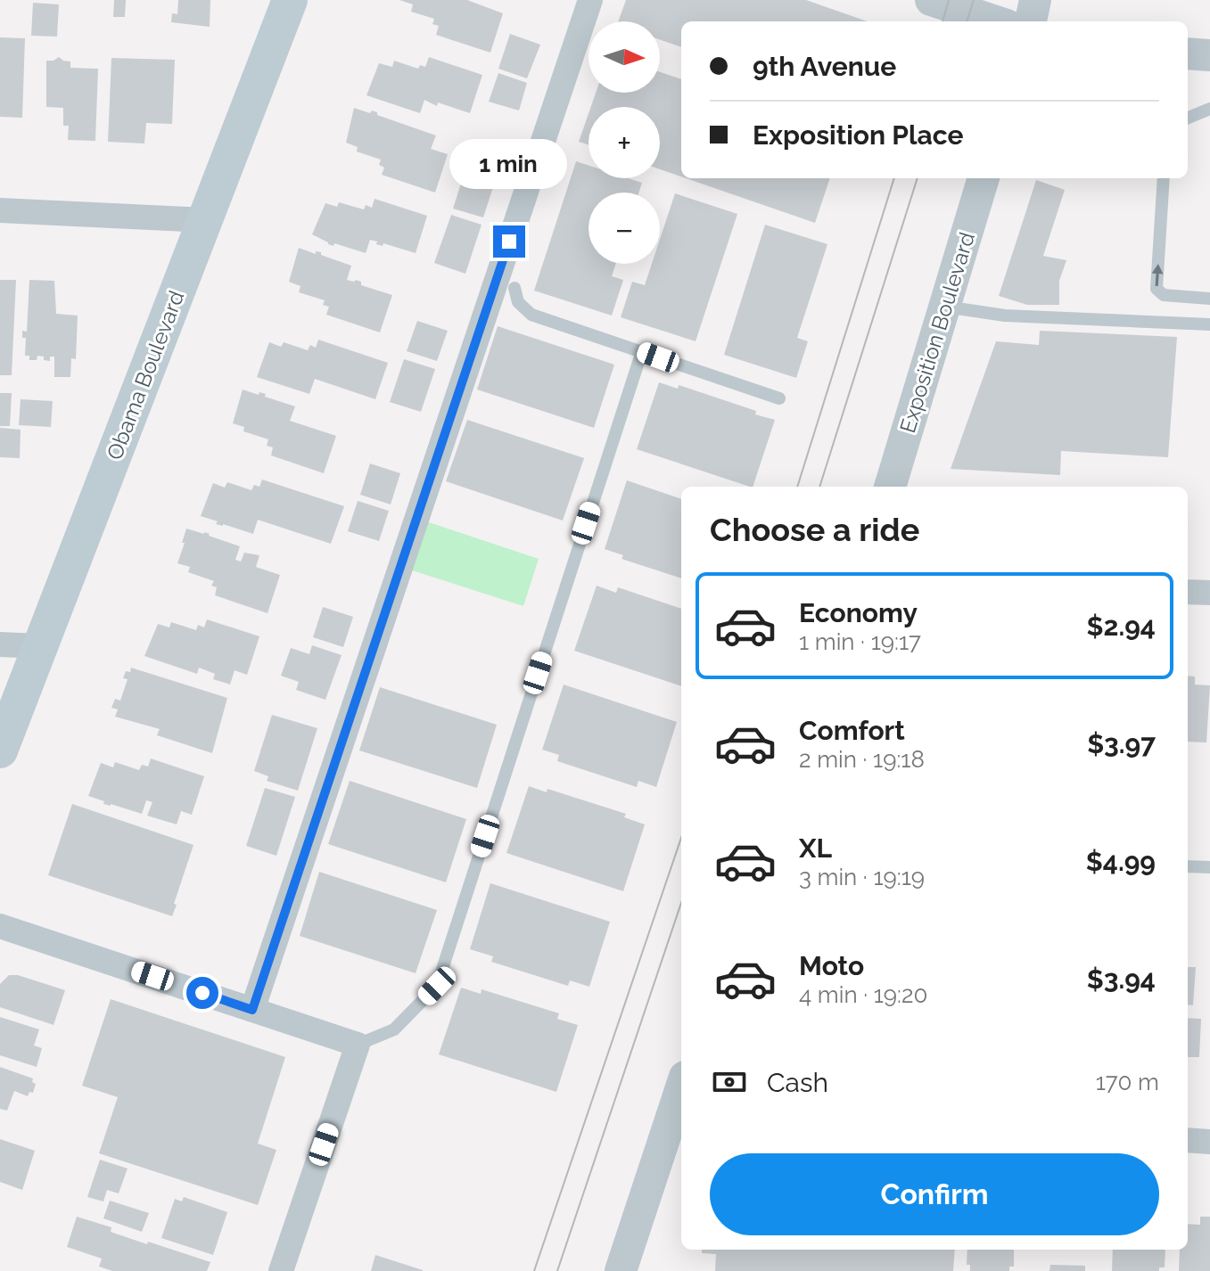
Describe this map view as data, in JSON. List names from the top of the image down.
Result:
{
  "streets": {
    "main road": ["Obama Boulevard"],
    "street": ["Exposition Boulevard"]
  },
  "north": "right",
  "page": {
    "map_buttons": ["+", "−"],
    "banner": ["9th Avenue", "Exposition Place"],
    "bubble": "1 min",
    "heading": "Choose a ride",
    "list": [
      {
        "name": "Economy",
        "note": "1 min · 19:17",
        "value": "$2.94"
      },
      {
        "name": "Comfort",
        "note": "2 min · 19:18",
        "value": "$3.97"
      },
      {
        "name": "XL",
        "note": "3 min · 19:19",
        "value": "$4.99"
      },
      {
        "name": "Moto",
        "note": "4 min · 19:20",
        "value": "$3.94"
      }
    ],
    "pay": ["Cash", "170 m"],
    "buttons": "Confirm"
  }
}
